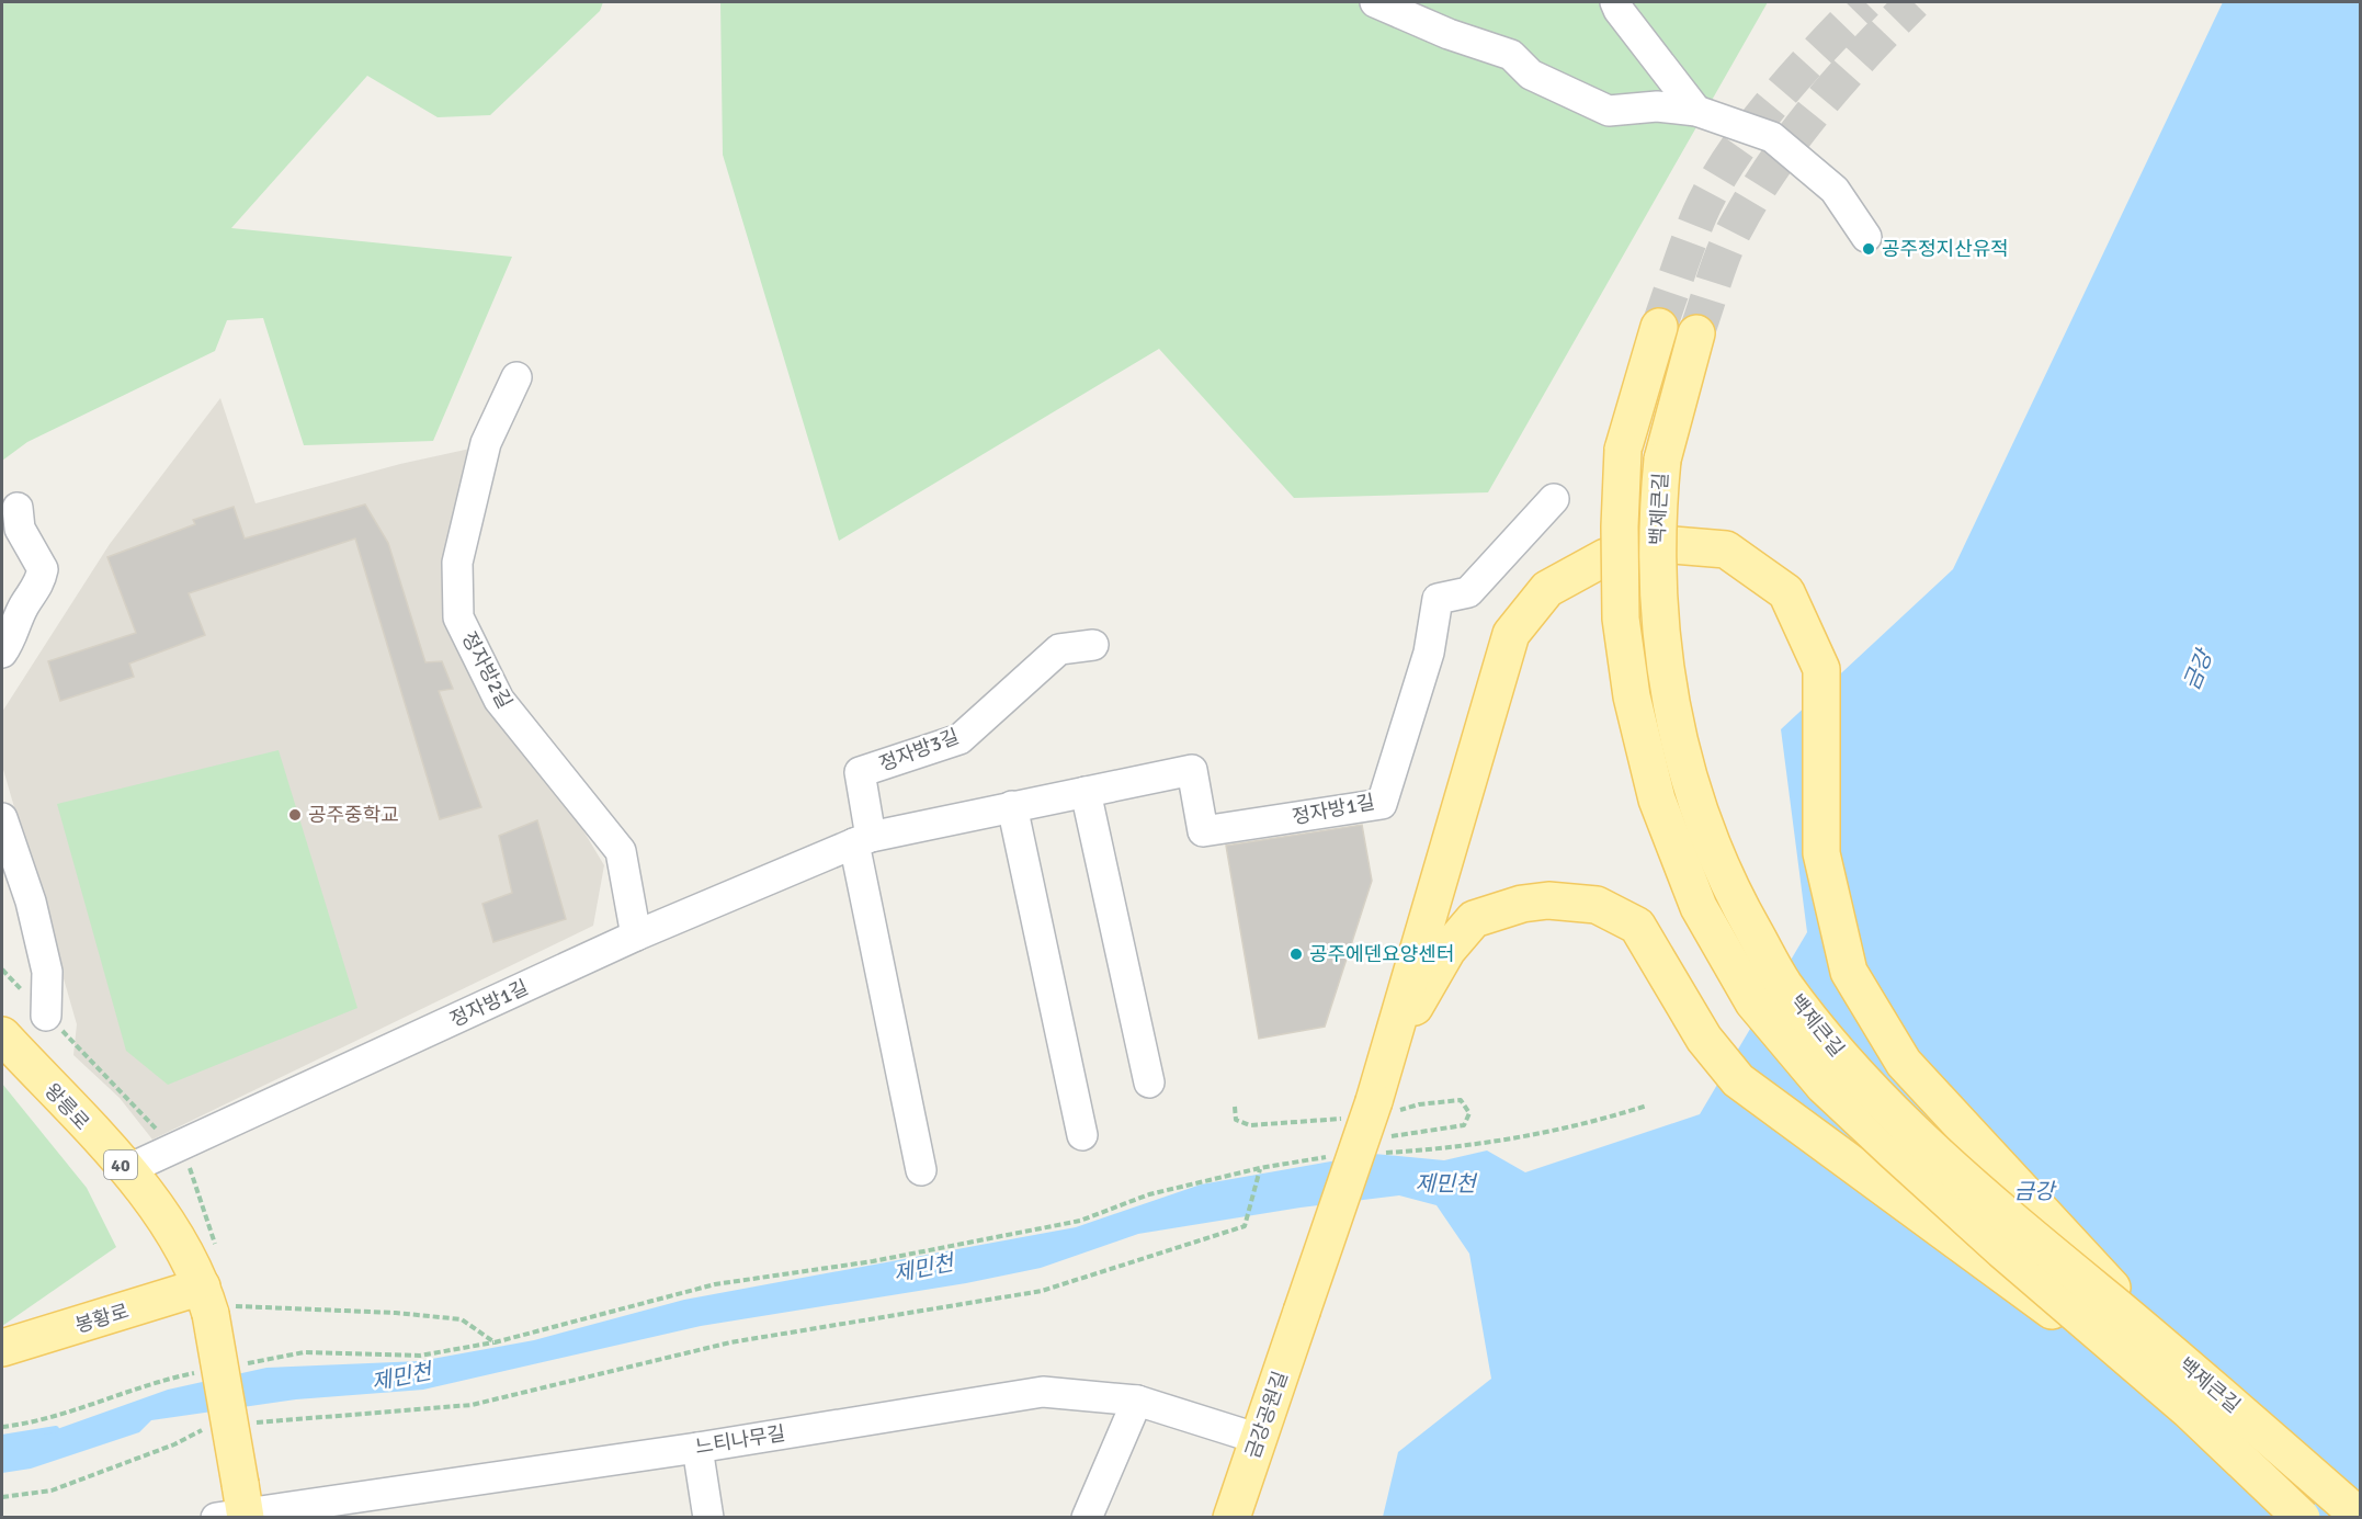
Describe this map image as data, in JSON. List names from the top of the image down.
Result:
{
  "streets": {
    "main road": [
      "백제큰길",
      "왕릉로",
      "40",
      "봉황로",
      "금강공원길"
    ],
    "street": [
      "정자방2길",
      "정자방3길",
      "정자방1길",
      "느티나무길"
    ]
  },
  "crossings": [
    ["정자방2길", "정자방1길"],
    ["정자방3길", "정자방1길"],
    ["정자방1길", "왕릉로"],
    ["왕릉로", "40"],
    ["왕릉로", "봉황로"],
    ["40", "봉황로"],
    ["40", "느티나무길"],
    ["금강공원길", "느티나무길"]
  ],
  "water": ["금강", "제민천"],
  "places": ["공주정지산유적", "공주중학교", "공주에덴요양센터"]
}
